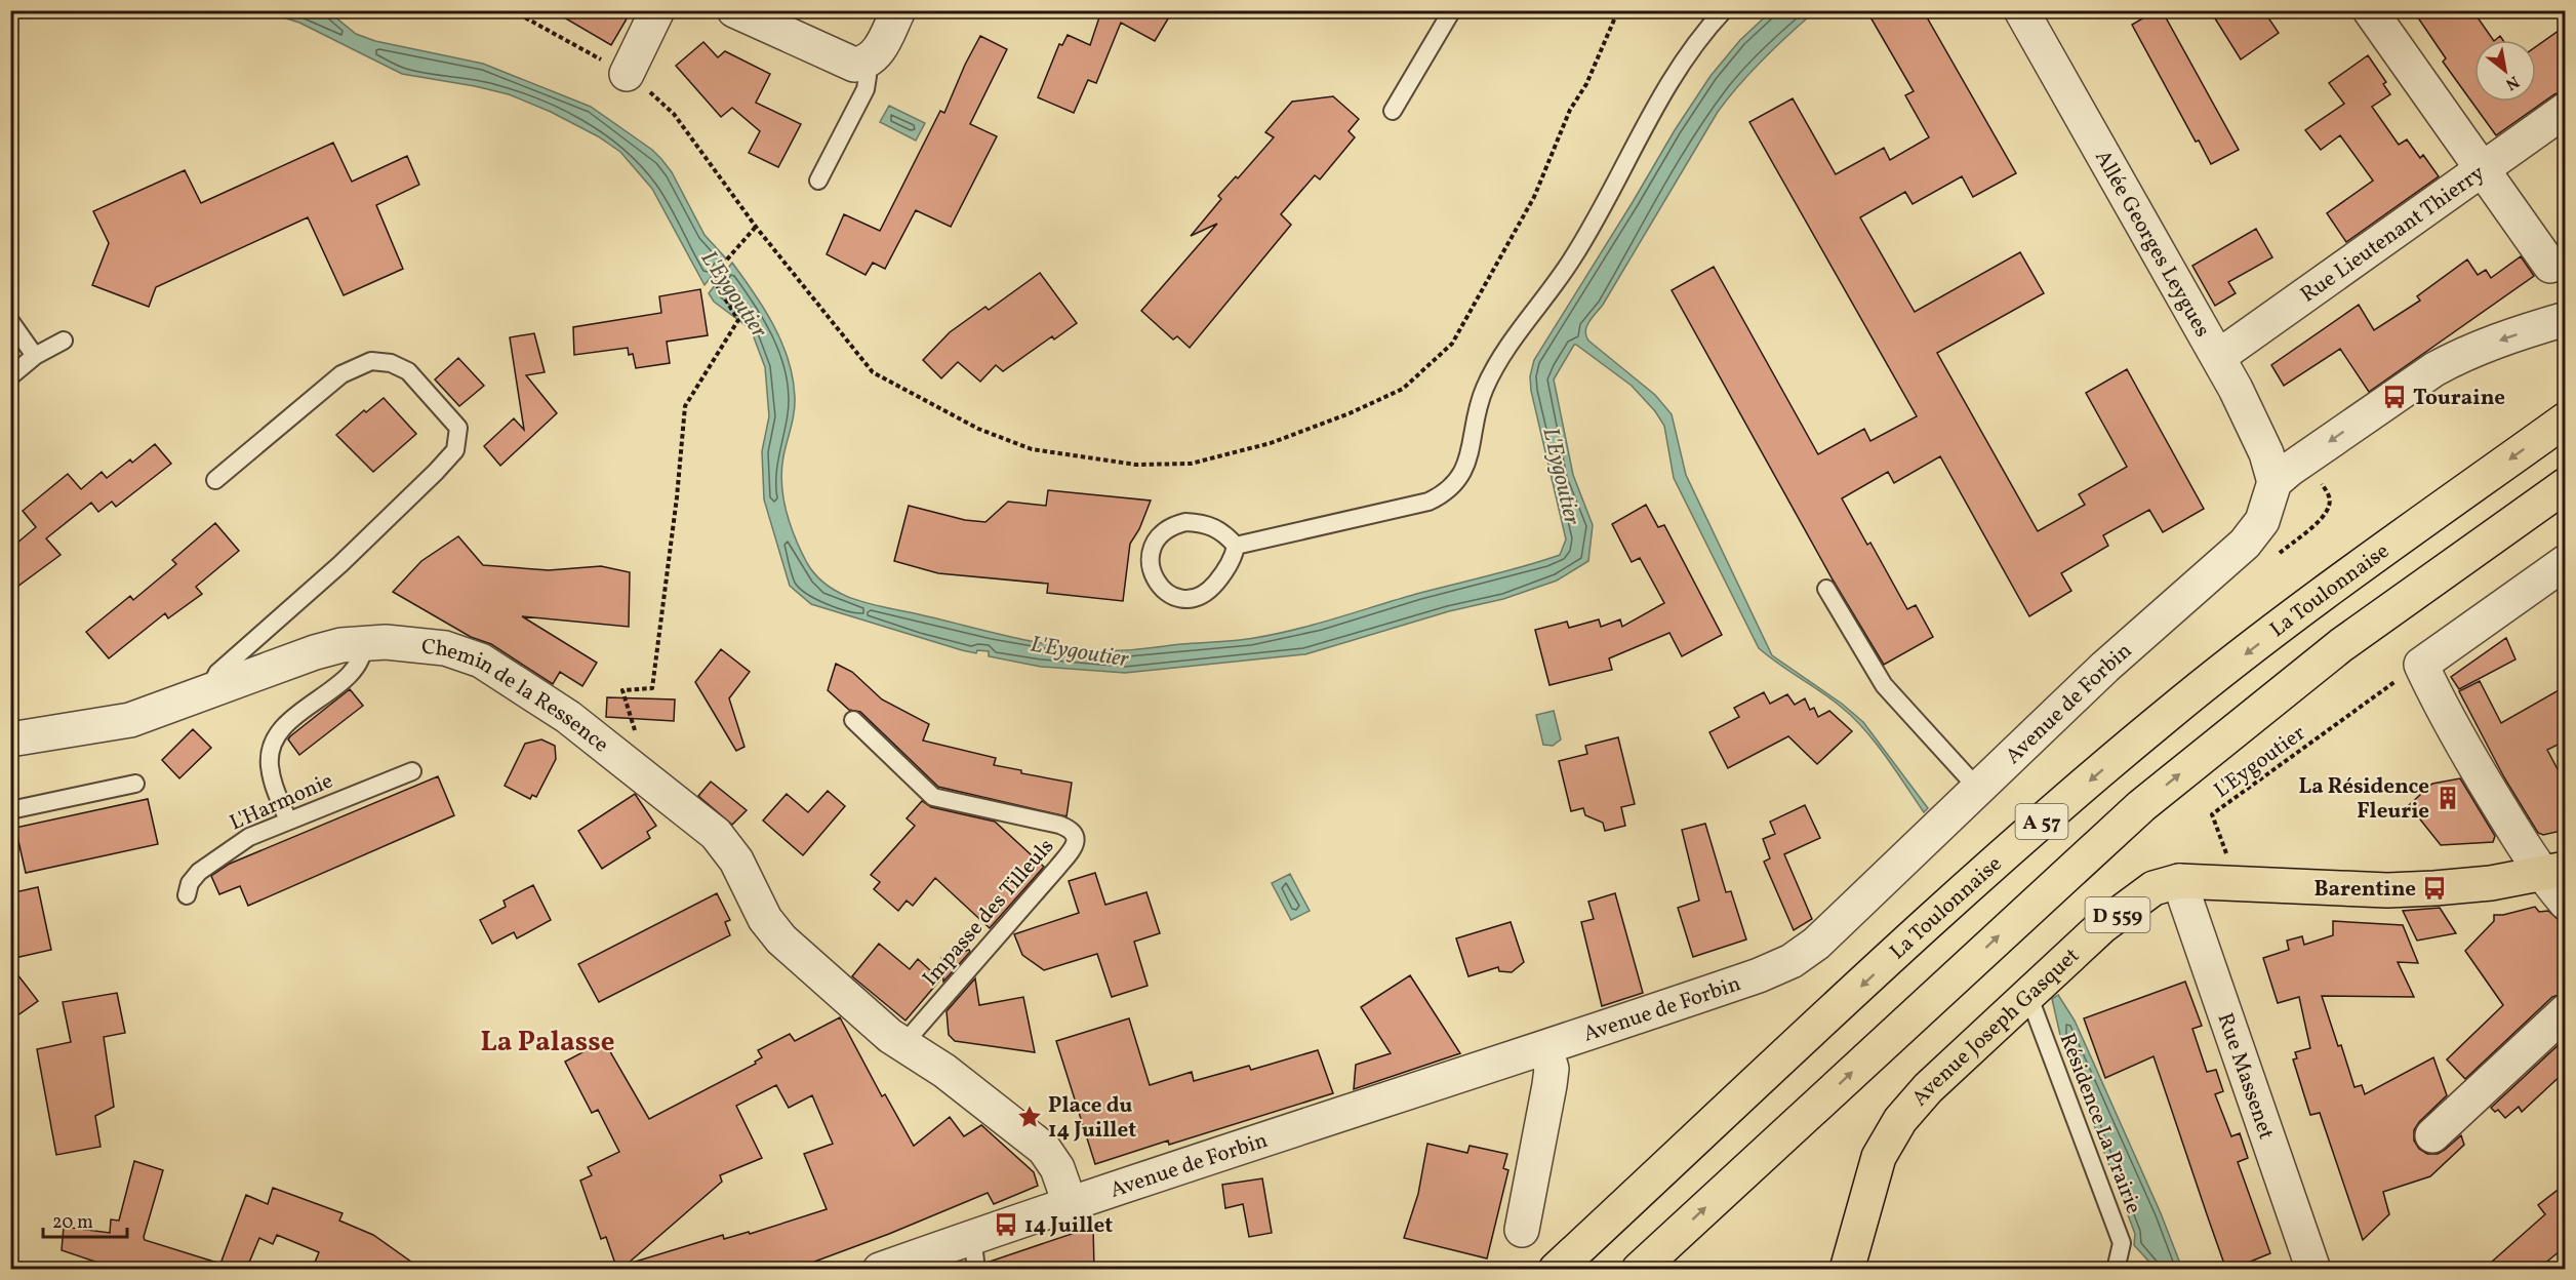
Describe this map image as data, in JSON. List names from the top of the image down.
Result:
{
  "streets": {
    "main road": [
      "La Toulonnaise",
      "A 57",
      "D 559",
      "Avenue Joseph Gasquet"
    ],
    "street": [
      "Rue Lieutenant Thierry",
      "Allée Georges Leygues",
      "Chemin de la Ressence",
      "Avenue de Forbin",
      "Rue Massenet"
    ],
    "lane": ["L'Harmonie", "Impasse des Tilleuls", "Résidence La Prairie"],
    "path": ["L'Eygoutier"]
  },
  "crossings": [
    ["Rue Lieutenant Thierry", "Allée Georges Leygues"],
    ["Allée Georges Leygues", "Avenue de Forbin"],
    ["Chemin de la Ressence", "Impasse des Tilleuls"],
    ["Avenue Joseph Gasquet", "Rue Massenet"],
    ["Avenue Joseph Gasquet", "Résidence La Prairie"]
  ],
  "districts": ["La Palasse"],
  "water": ["L'Eygoutier"],
  "places": {
    "bus stop": ["Touraine", "Barentine", "14 Juillet"],
    "building": ["La Résidence Fleurie"],
    "place": ["Place du 14 Juillet"]
  },
  "scale_bar": "20 m",
  "north": "bottom right"
}
